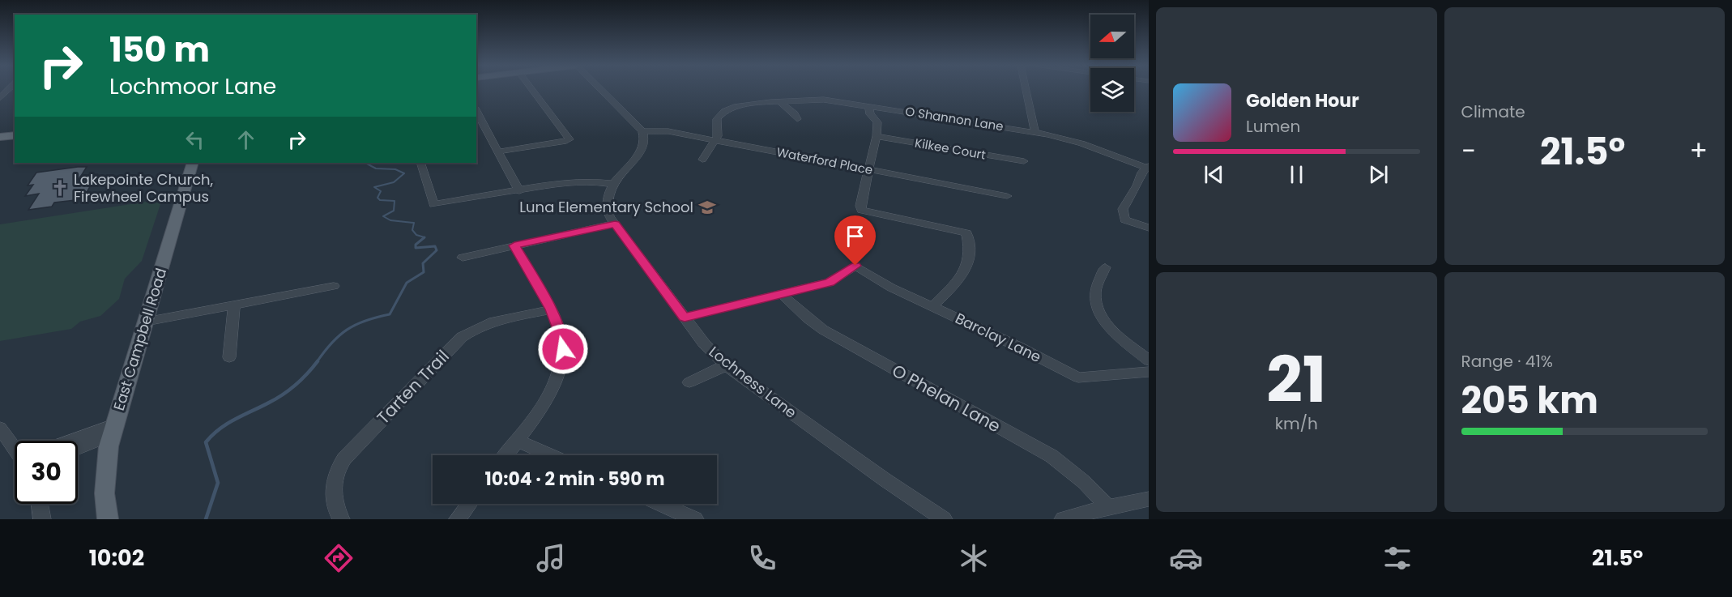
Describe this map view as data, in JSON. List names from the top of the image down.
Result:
{
  "streets": {
    "main road": ["East Campbell Road"],
    "street": [
      "O Shannon Lane",
      "Kilkee Court",
      "Waterford Place",
      "Barclay Lane",
      "Lochness Lane",
      "Tarten Trail",
      "O Phelan Lane"
    ]
  },
  "crossings": [
    ["O Shannon Lane", "Waterford Place"],
    ["Waterford Place", "Lochness Lane"],
    ["Barclay Lane", "O Phelan Lane"]
  ],
  "places": {
    "church": ["Lakepointe Church, Firewheel Campus"],
    "school or university": ["Luna Elementary School"]
  },
  "north": "left",
  "page": {
    "tile": [
      "Climate",
      ["21", "km/h"],
      ["Range · 41%", "205 km"]
    ],
    "turn": ["150 m", "Lochmoor Lane"],
    "song": ["Golden Hour", "Lumen"],
    "heat": ["−", "21.5°", "+"],
    "limit": "30",
    "trip": "10:04 · 2 min · 590 m",
    "tabs": ["10:02", "21.5°"]
  }
}
